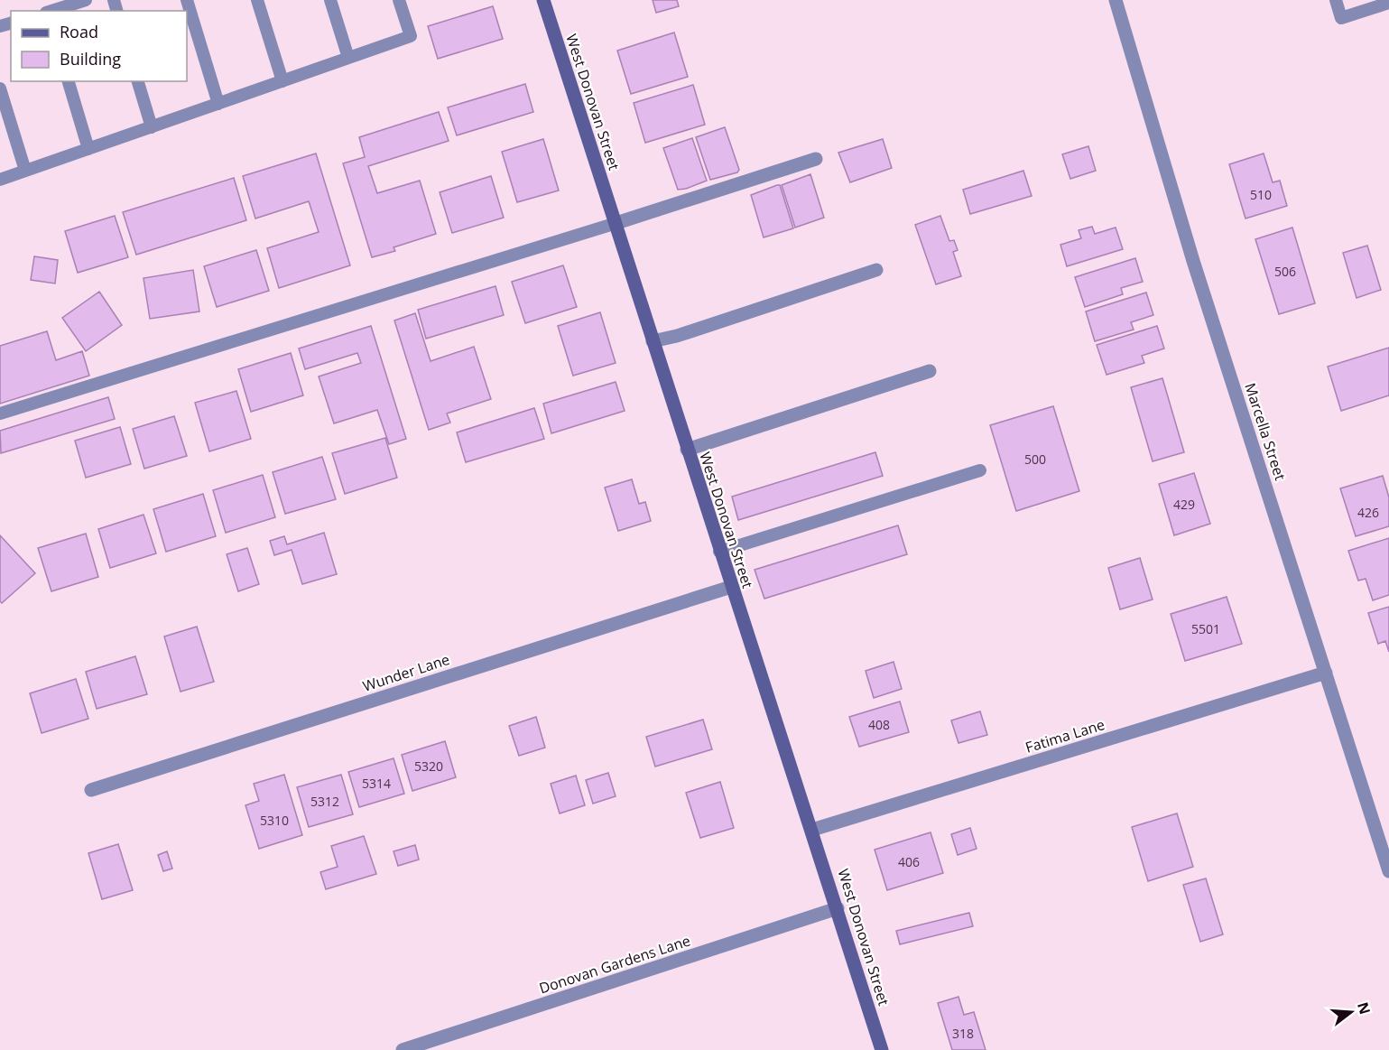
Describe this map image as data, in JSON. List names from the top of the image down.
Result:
{
  "streets": {
    "street": [
      "West Donovan Street",
      "Marcella Street",
      "Wunder Lane",
      "Fatima Lane",
      "Donovan Gardens Lane"
    ]
  },
  "crossings": [
    ["West Donovan Street", "Wunder Lane"],
    ["West Donovan Street", "Fatima Lane"],
    ["West Donovan Street", "Donovan Gardens Lane"],
    ["Marcella Street", "Fatima Lane"]
  ],
  "house_numbers": [
    "510",
    "506",
    "500",
    "429",
    "426",
    "5501",
    "408",
    "5320",
    "5314",
    "5312",
    "5310",
    "406",
    "318"
  ],
  "legend": ["Road", "Building"],
  "north": "right"
}
